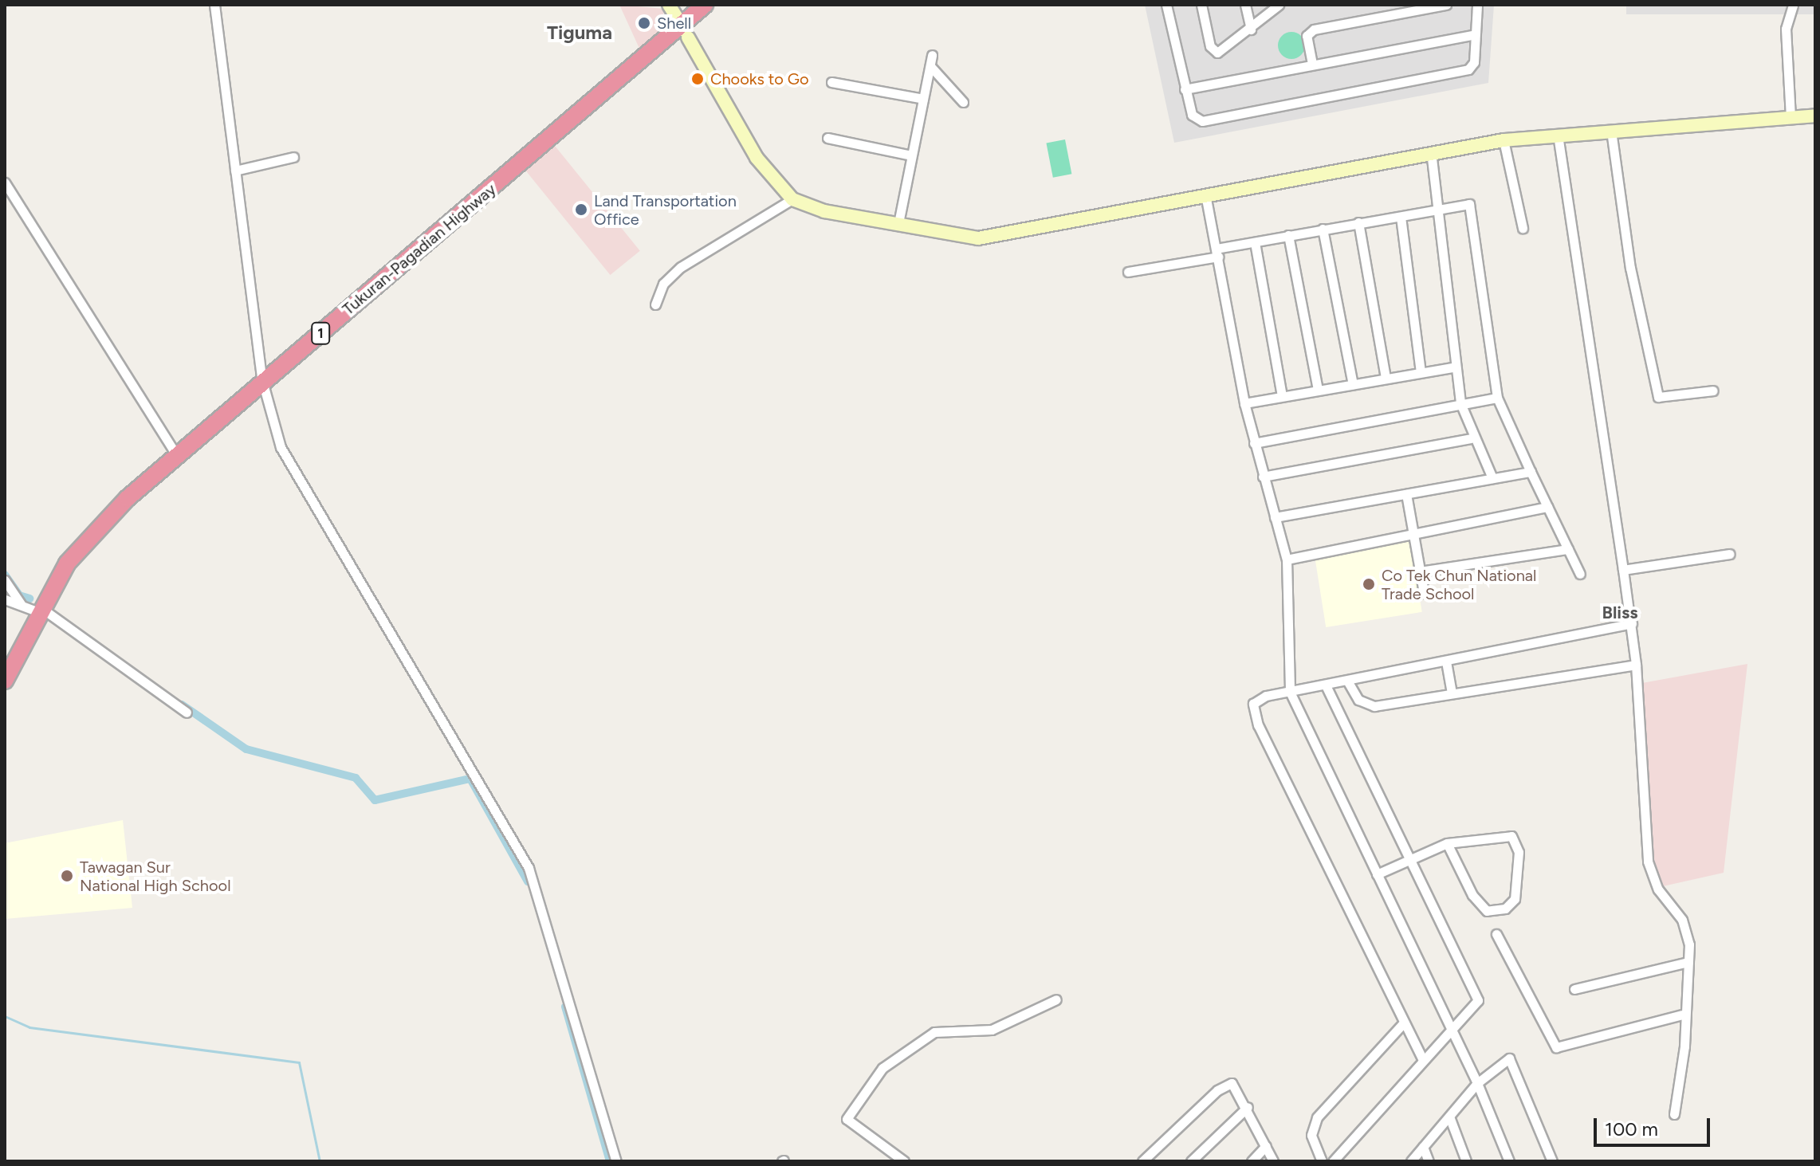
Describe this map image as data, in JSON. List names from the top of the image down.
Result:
{
  "streets": {
    "highway": ["Tukuran-Pagadian Highway", "1"]
  },
  "districts": ["Tiguma", "Bliss"],
  "places": [
    "Shell",
    "Chooks to Go",
    "Land Transportation Office",
    "Co Tek Chun National Trade School",
    "Tawagan Sur National High School"
  ],
  "scale_bar": "100 m"
}
